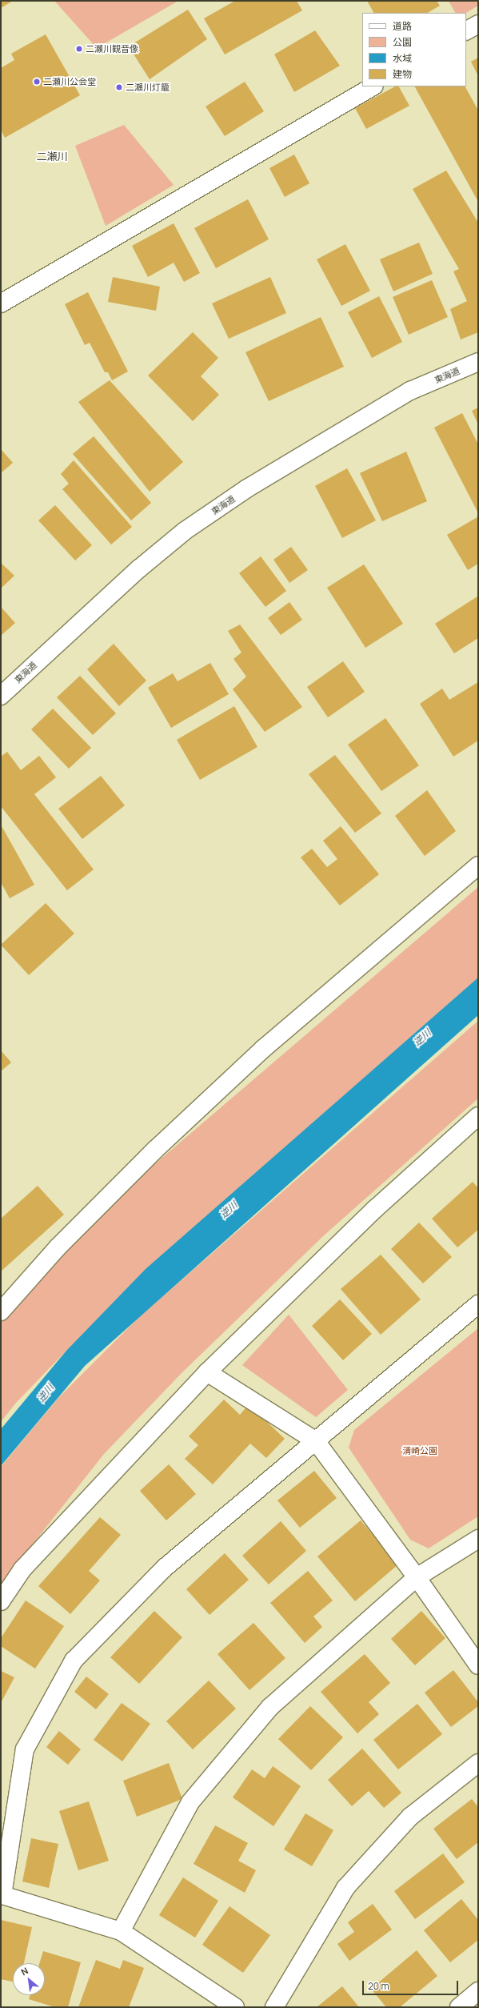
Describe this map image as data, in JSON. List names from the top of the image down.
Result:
{
  "streets": {
    "street": ["東海道"]
  },
  "districts": ["二瀬川"],
  "water": ["逆川"],
  "parks": ["清崎公園"],
  "places": ["二瀬川観音像", "二瀬川公会堂", "二瀬川灯籠"],
  "legend": [
    "道路",
    "公園",
    "水域",
    "建物"
  ],
  "scale_bar": "20 m",
  "north": "top left"
}
